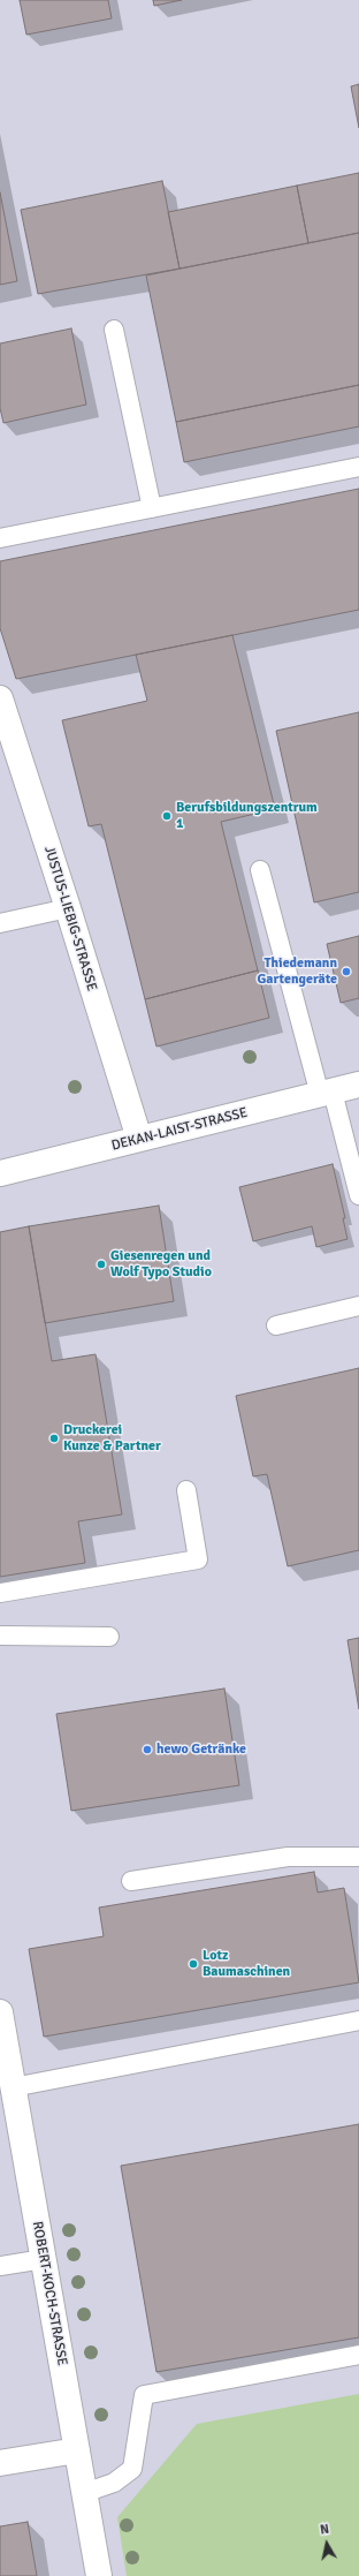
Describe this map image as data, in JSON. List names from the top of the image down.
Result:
{
  "streets": {
    "street": ["JUSTUS-LIEBIG-STRASSE", "DEKAN-LAIST-STRASSE", "ROBERT-KOCH-STRASSE"]
  },
  "crossings": [
    ["JUSTUS-LIEBIG-STRASSE", "DEKAN-LAIST-STRASSE"]
  ],
  "places": [
    "Berufsbildungszentrum 1",
    "Thiedemann Gartengeräte",
    "Giesenregen und Wolf Typo Studio",
    "Druckerei Kunze & Partner",
    "hewo Getränke",
    "Lotz Baumaschinen"
  ],
  "north": "top"
}
